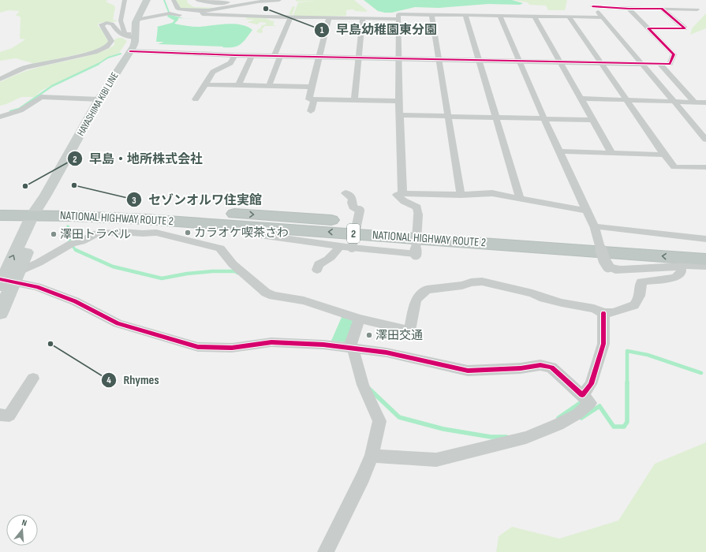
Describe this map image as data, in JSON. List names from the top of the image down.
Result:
{
  "streets": {
    "highway": ["NATIONAL HIGHWAY ROUTE 2", "2"],
    "main road": ["HAYASHIMA KIBI LINE"]
  },
  "crossings": [
    ["HAYASHIMA KIBI LINE", "NATIONAL HIGHWAY ROUTE 2"]
  ],
  "places": [
    "早島幼稚園東分園",
    "セゾンオルワ住実館",
    "早島・地所株式会社",
    "カラオケ喫茶さわ",
    "澤田トラベル",
    "澤田交通",
    "Rhymes"
  ],
  "north": "top"
}
